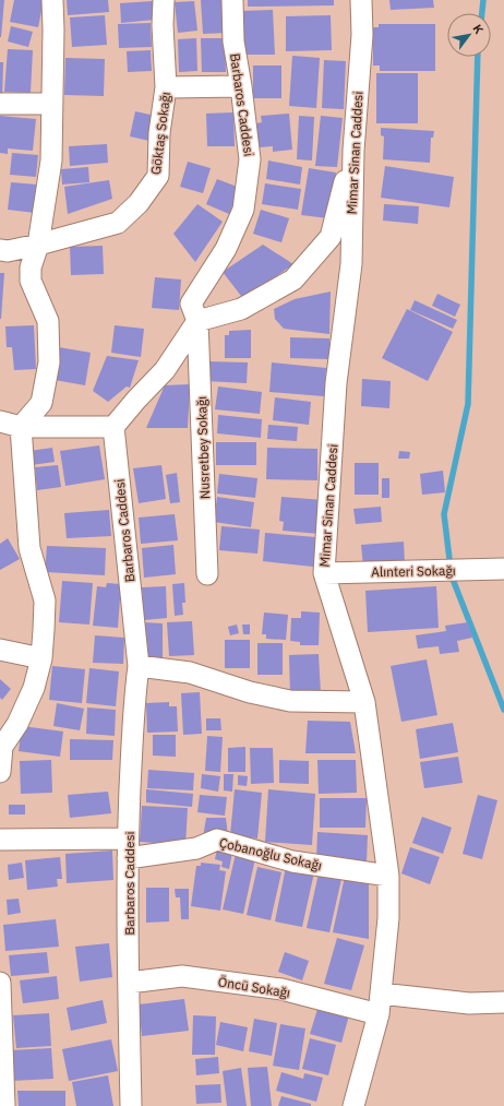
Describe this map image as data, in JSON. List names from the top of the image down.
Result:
{
  "streets": {
    "street": [
      "Barbaros Caddesi",
      "Göktaş Sokağı",
      "Mimar Sinan Caddesi",
      "Nusretbey Sokağı",
      "Alınteri Sokağı",
      "Çobanoğlu Sokağı",
      "Öncü Sokağı"
    ]
  },
  "crossings": [
    ["Barbaros Caddesi", "Nusretbey Sokağı"],
    ["Barbaros Caddesi", "Çobanoğlu Sokağı"],
    ["Barbaros Caddesi", "Öncü Sokağı"],
    ["Mimar Sinan Caddesi", "Alınteri Sokağı"],
    ["Mimar Sinan Caddesi", "Çobanoğlu Sokağı"],
    ["Mimar Sinan Caddesi", "Öncü Sokağı"]
  ],
  "north": "top right"
}
